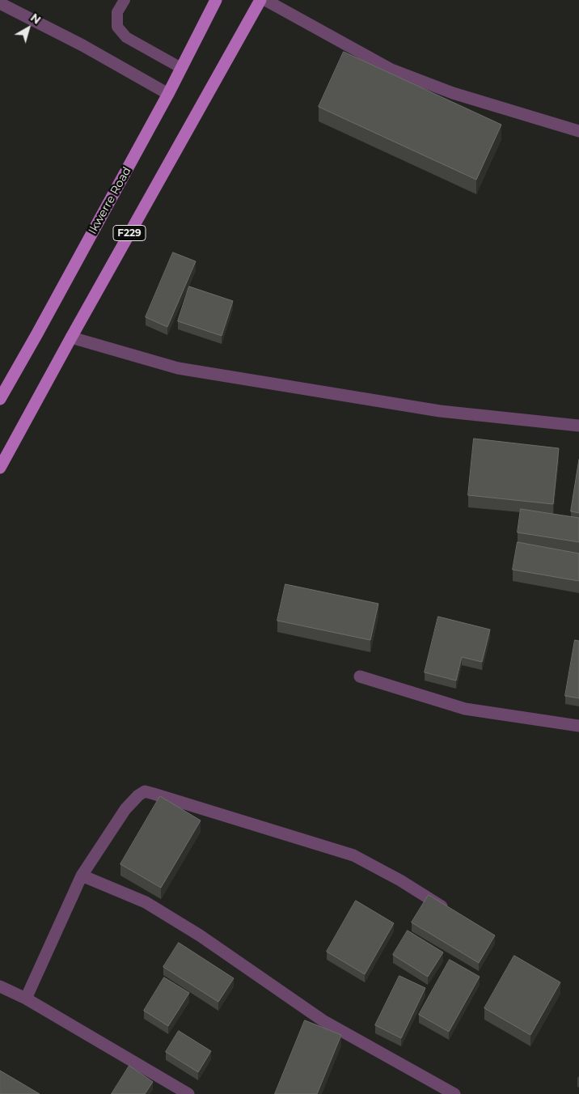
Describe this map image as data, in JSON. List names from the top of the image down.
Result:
{
  "streets": {
    "main road": ["Ikwerre Road", "F229"]
  },
  "north": "top right"
}
